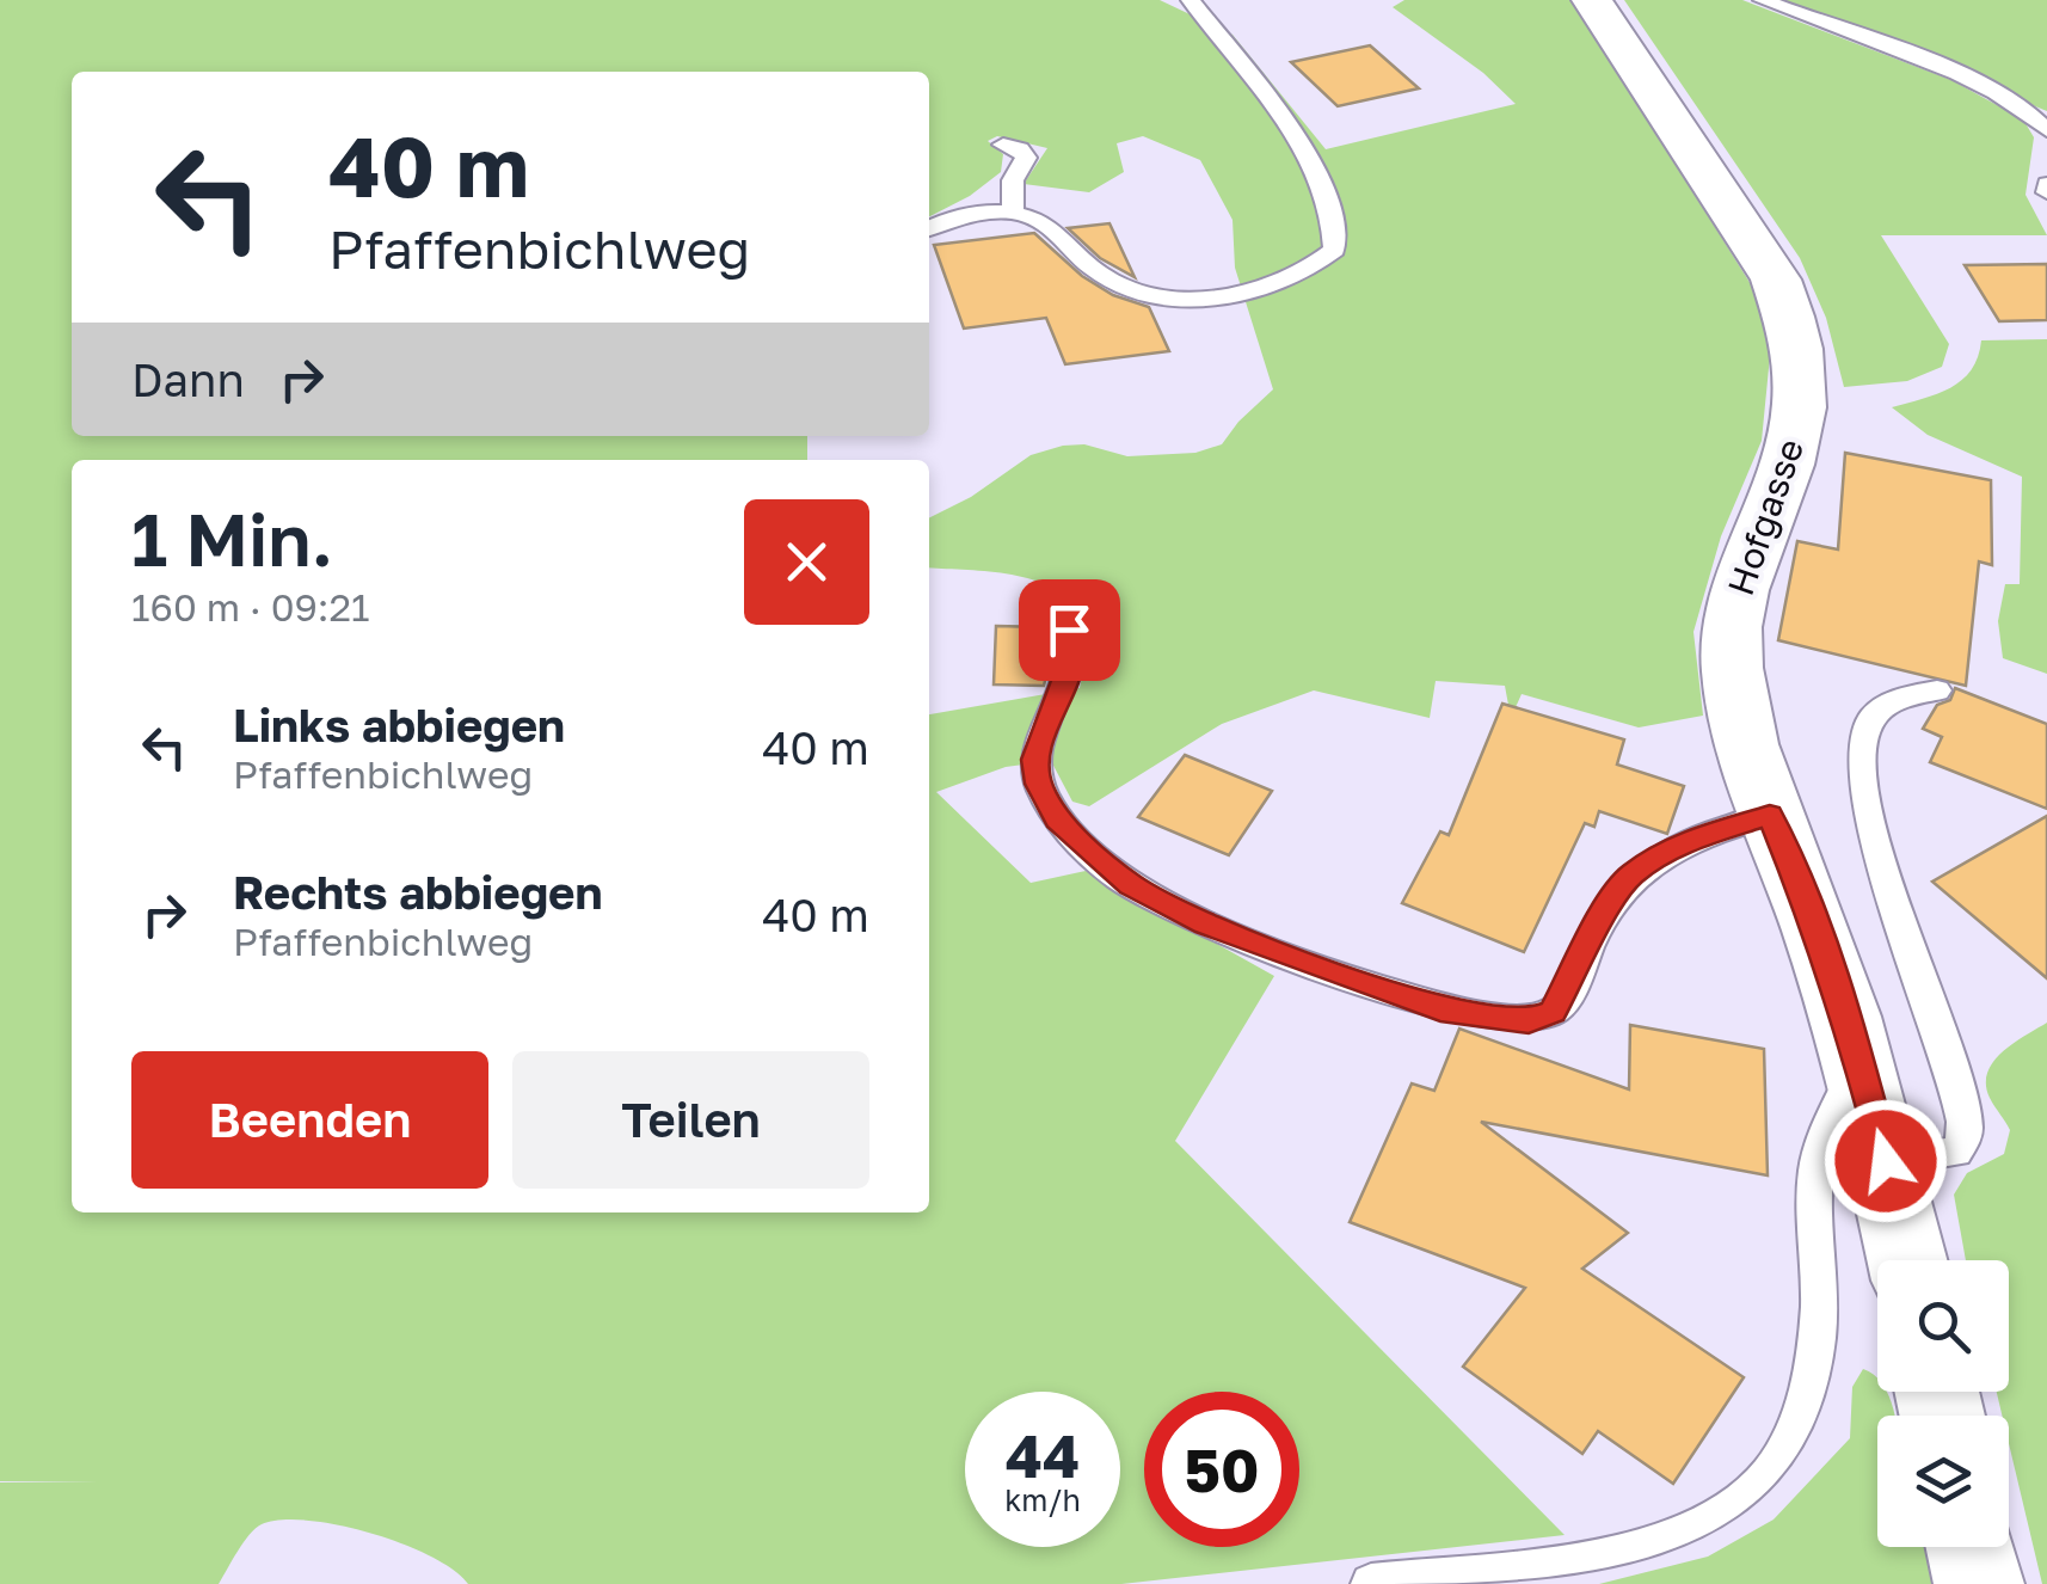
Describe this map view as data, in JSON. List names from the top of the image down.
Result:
{
  "streets": {
    "main road": ["Hofgasse"]
  },
  "page": {
    "turn": ["40 m", "Pfaffenbichlweg"],
    "then": "Dann",
    "heading": ["1 Min.", "160 m · 09:21"],
    "list": [
      {
        "name": "Links abbiegen",
        "note": "Pfaffenbichlweg",
        "value": "40 m"
      },
      {
        "name": "Rechts abbiegen",
        "note": "Pfaffenbichlweg",
        "value": "40 m"
      }
    ],
    "buttons": ["Beenden", "Teilen"],
    "speed": "44 km/h",
    "limit": "50"
  }
}
